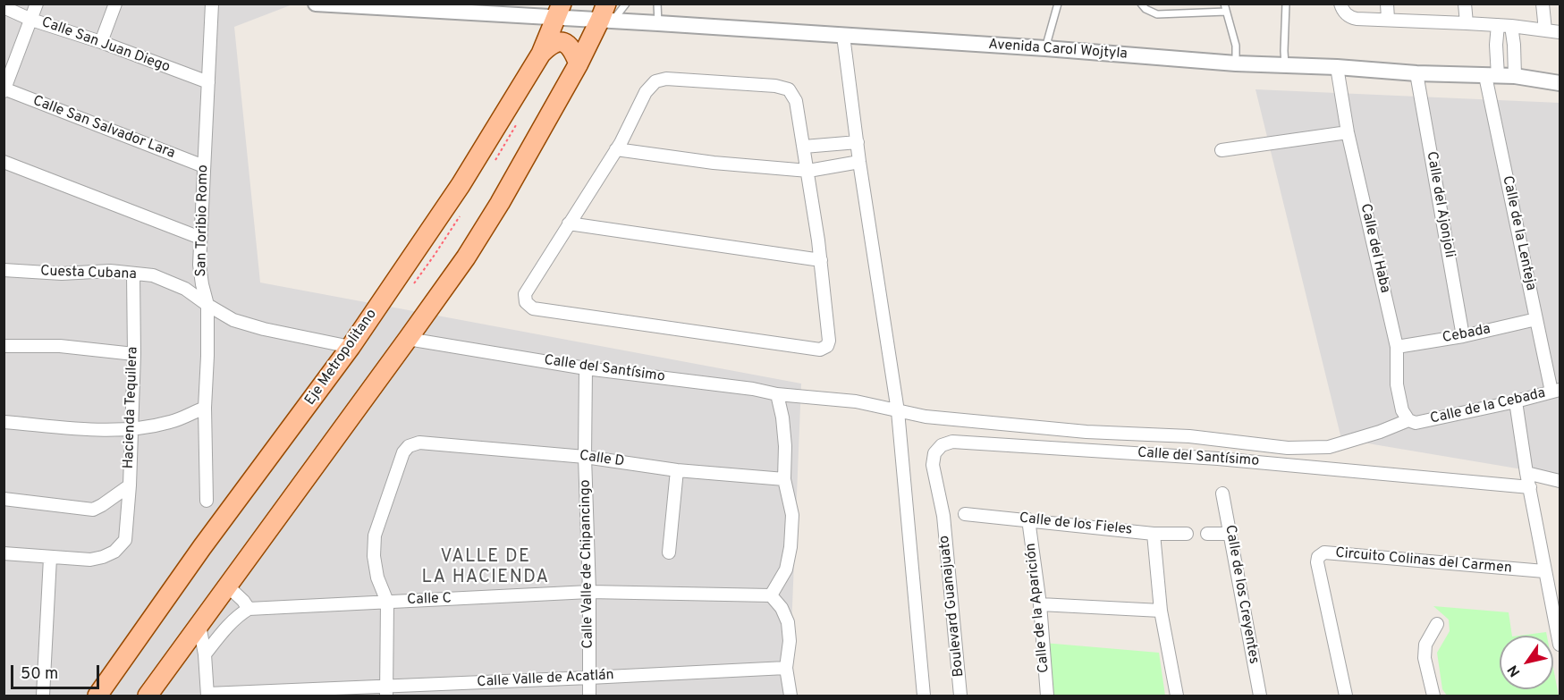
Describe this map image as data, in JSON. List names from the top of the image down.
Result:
{
  "streets": {
    "main road": ["Eje Metropolitano"],
    "street": [
      "Calle San Juan Diego",
      "Avenida Carol Wojtyla",
      "Calle San Salvador Lara",
      "Calle del Ajonjoli",
      "San Toribio Romo",
      "Calle de la Lenteja",
      "Calle del Haba",
      "Cuesta Cubana",
      "Cebada",
      "Calle del Santísimo",
      "Calle de la Cebada",
      "Hacienda Tequilera",
      "Calle D",
      "Calle de los Fieles",
      "Circuito Colinas del Carmen",
      "Calle Valle de Chipancingo",
      "Calle de los Creyentes",
      "Calle C",
      "Boulevard Guanajuato",
      "Calle de la Aparición",
      "Calle Valle de Acatlán"
    ]
  },
  "crossings": [
    ["Calle San Juan Diego", "San Toribio Romo"],
    ["Avenida Carol Wojtyla", "Calle del Ajonjoli"],
    ["Avenida Carol Wojtyla", "Calle de la Lenteja"],
    ["Avenida Carol Wojtyla", "Calle del Haba"],
    ["Avenida Carol Wojtyla", "Eje Metropolitano"],
    ["Calle San Salvador Lara", "San Toribio Romo"],
    ["Calle del Ajonjoli", "Cebada"],
    ["San Toribio Romo", "Cuesta Cubana"],
    ["Calle de la Lenteja", "Cebada"],
    ["Calle de la Lenteja", "Calle de la Cebada"],
    ["Calle del Haba", "Cebada"],
    ["Calle del Haba", "Calle de la Cebada"],
    ["Cuesta Cubana", "Eje Metropolitano"],
    ["Cuesta Cubana", "Hacienda Tequilera"],
    ["Calle del Santísimo", "Calle de la Cebada"],
    ["Calle del Santísimo", "Calle Valle de Chipancingo"],
    ["Calle del Santísimo", "Boulevard Guanajuato"],
    ["Calle D", "Calle Valle de Chipancingo"],
    ["Calle D", "Calle C"],
    ["Calle de los Fieles", "Calle de la Aparición"],
    ["Calle Valle de Chipancingo", "Calle C"],
    ["Calle Valle de Chipancingo", "Calle Valle de Acatlán"]
  ],
  "districts": ["VALLE DE LA HACIENDA"],
  "scale_bar": "50 m",
  "north": "bottom left"
}
